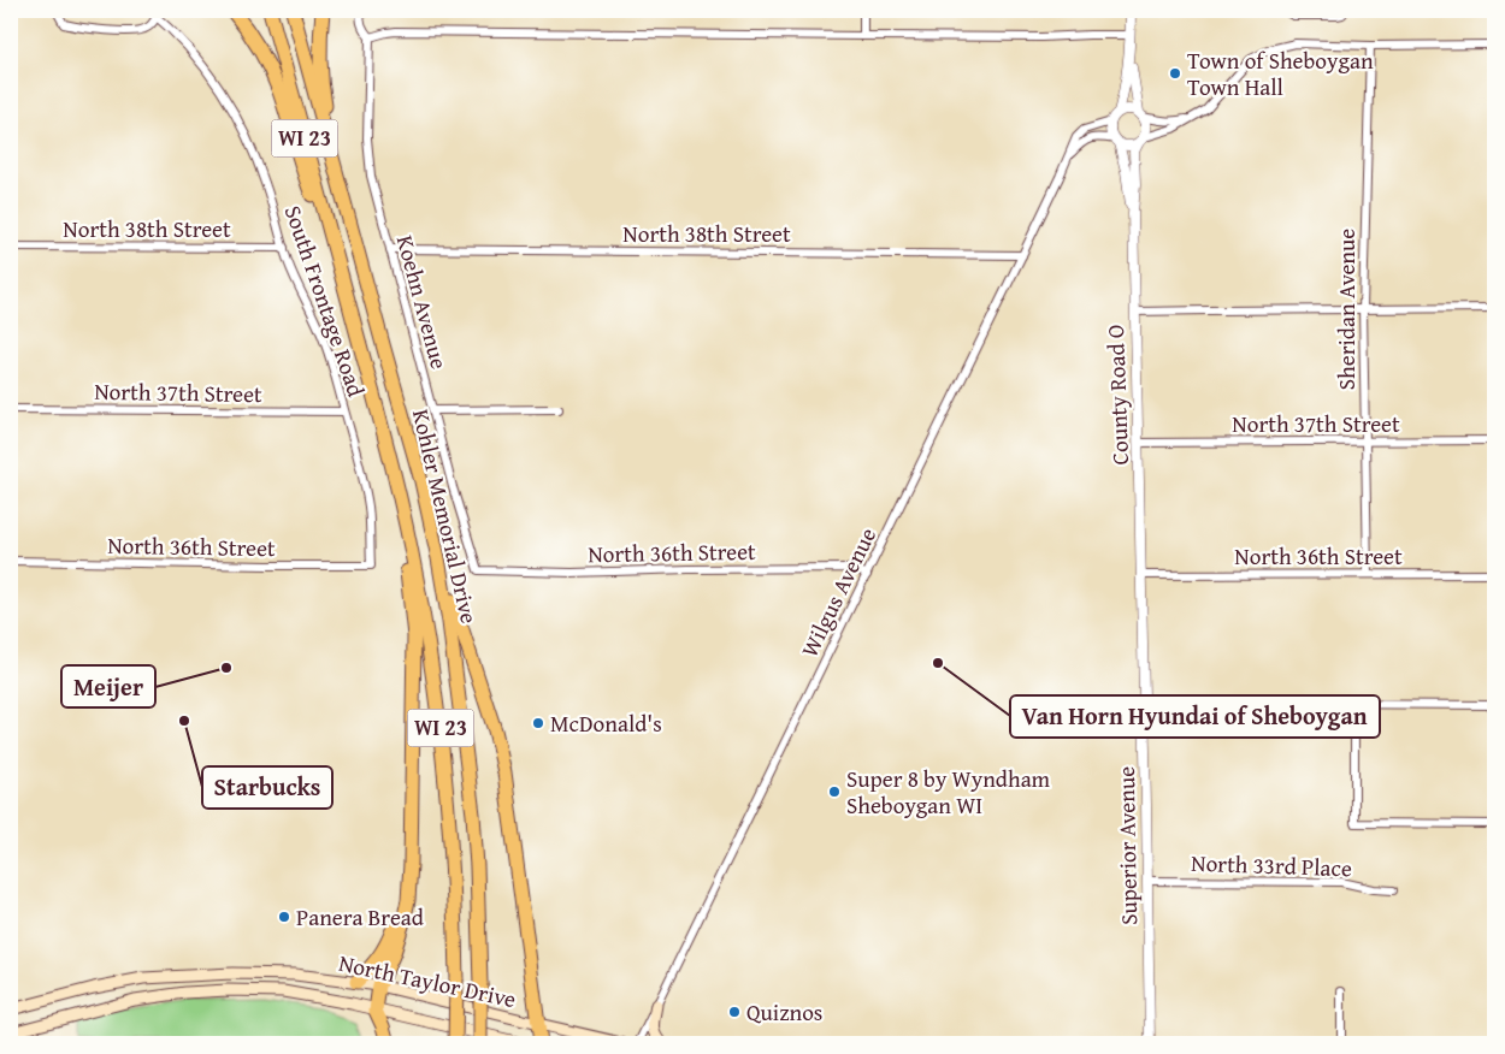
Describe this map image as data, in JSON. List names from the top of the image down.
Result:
{
  "streets": {
    "highway": ["WI 23", "Kohler Memorial Drive"],
    "main road": ["North Taylor Drive"],
    "street": [
      "North 38th Street",
      "South Frontage Road",
      "Koehn Avenue",
      "Sheridan Avenue",
      "North 37th Street",
      "County Road O",
      "North 36th Street",
      "Wilgus Avenue",
      "Superior Avenue",
      "North 33rd Place"
    ]
  },
  "crossings": [
    ["North 38th Street", "South Frontage Road"],
    ["North 38th Street", "Koehn Avenue"],
    ["North 38th Street", "Wilgus Avenue"],
    ["South Frontage Road", "North 37th Street"],
    ["South Frontage Road", "North 36th Street"],
    ["Koehn Avenue", "North 36th Street"],
    ["Sheridan Avenue", "North 37th Street"],
    ["Sheridan Avenue", "North 36th Street"],
    ["North 37th Street", "County Road O"],
    ["County Road O", "North 36th Street"],
    ["County Road O", "Wilgus Avenue"],
    ["County Road O", "Superior Avenue"],
    ["North 36th Street", "Wilgus Avenue"],
    ["North 36th Street", "Superior Avenue"],
    ["Superior Avenue", "North 33rd Place"]
  ],
  "places": [
    "Town of Sheboygan Town Hall",
    "Van Horn Hyundai of Sheboygan",
    "Meijer",
    "Starbucks",
    "McDonald's",
    "Super 8 by Wyndham Sheboygan WI",
    "Panera Bread",
    "Quiznos"
  ]
}
